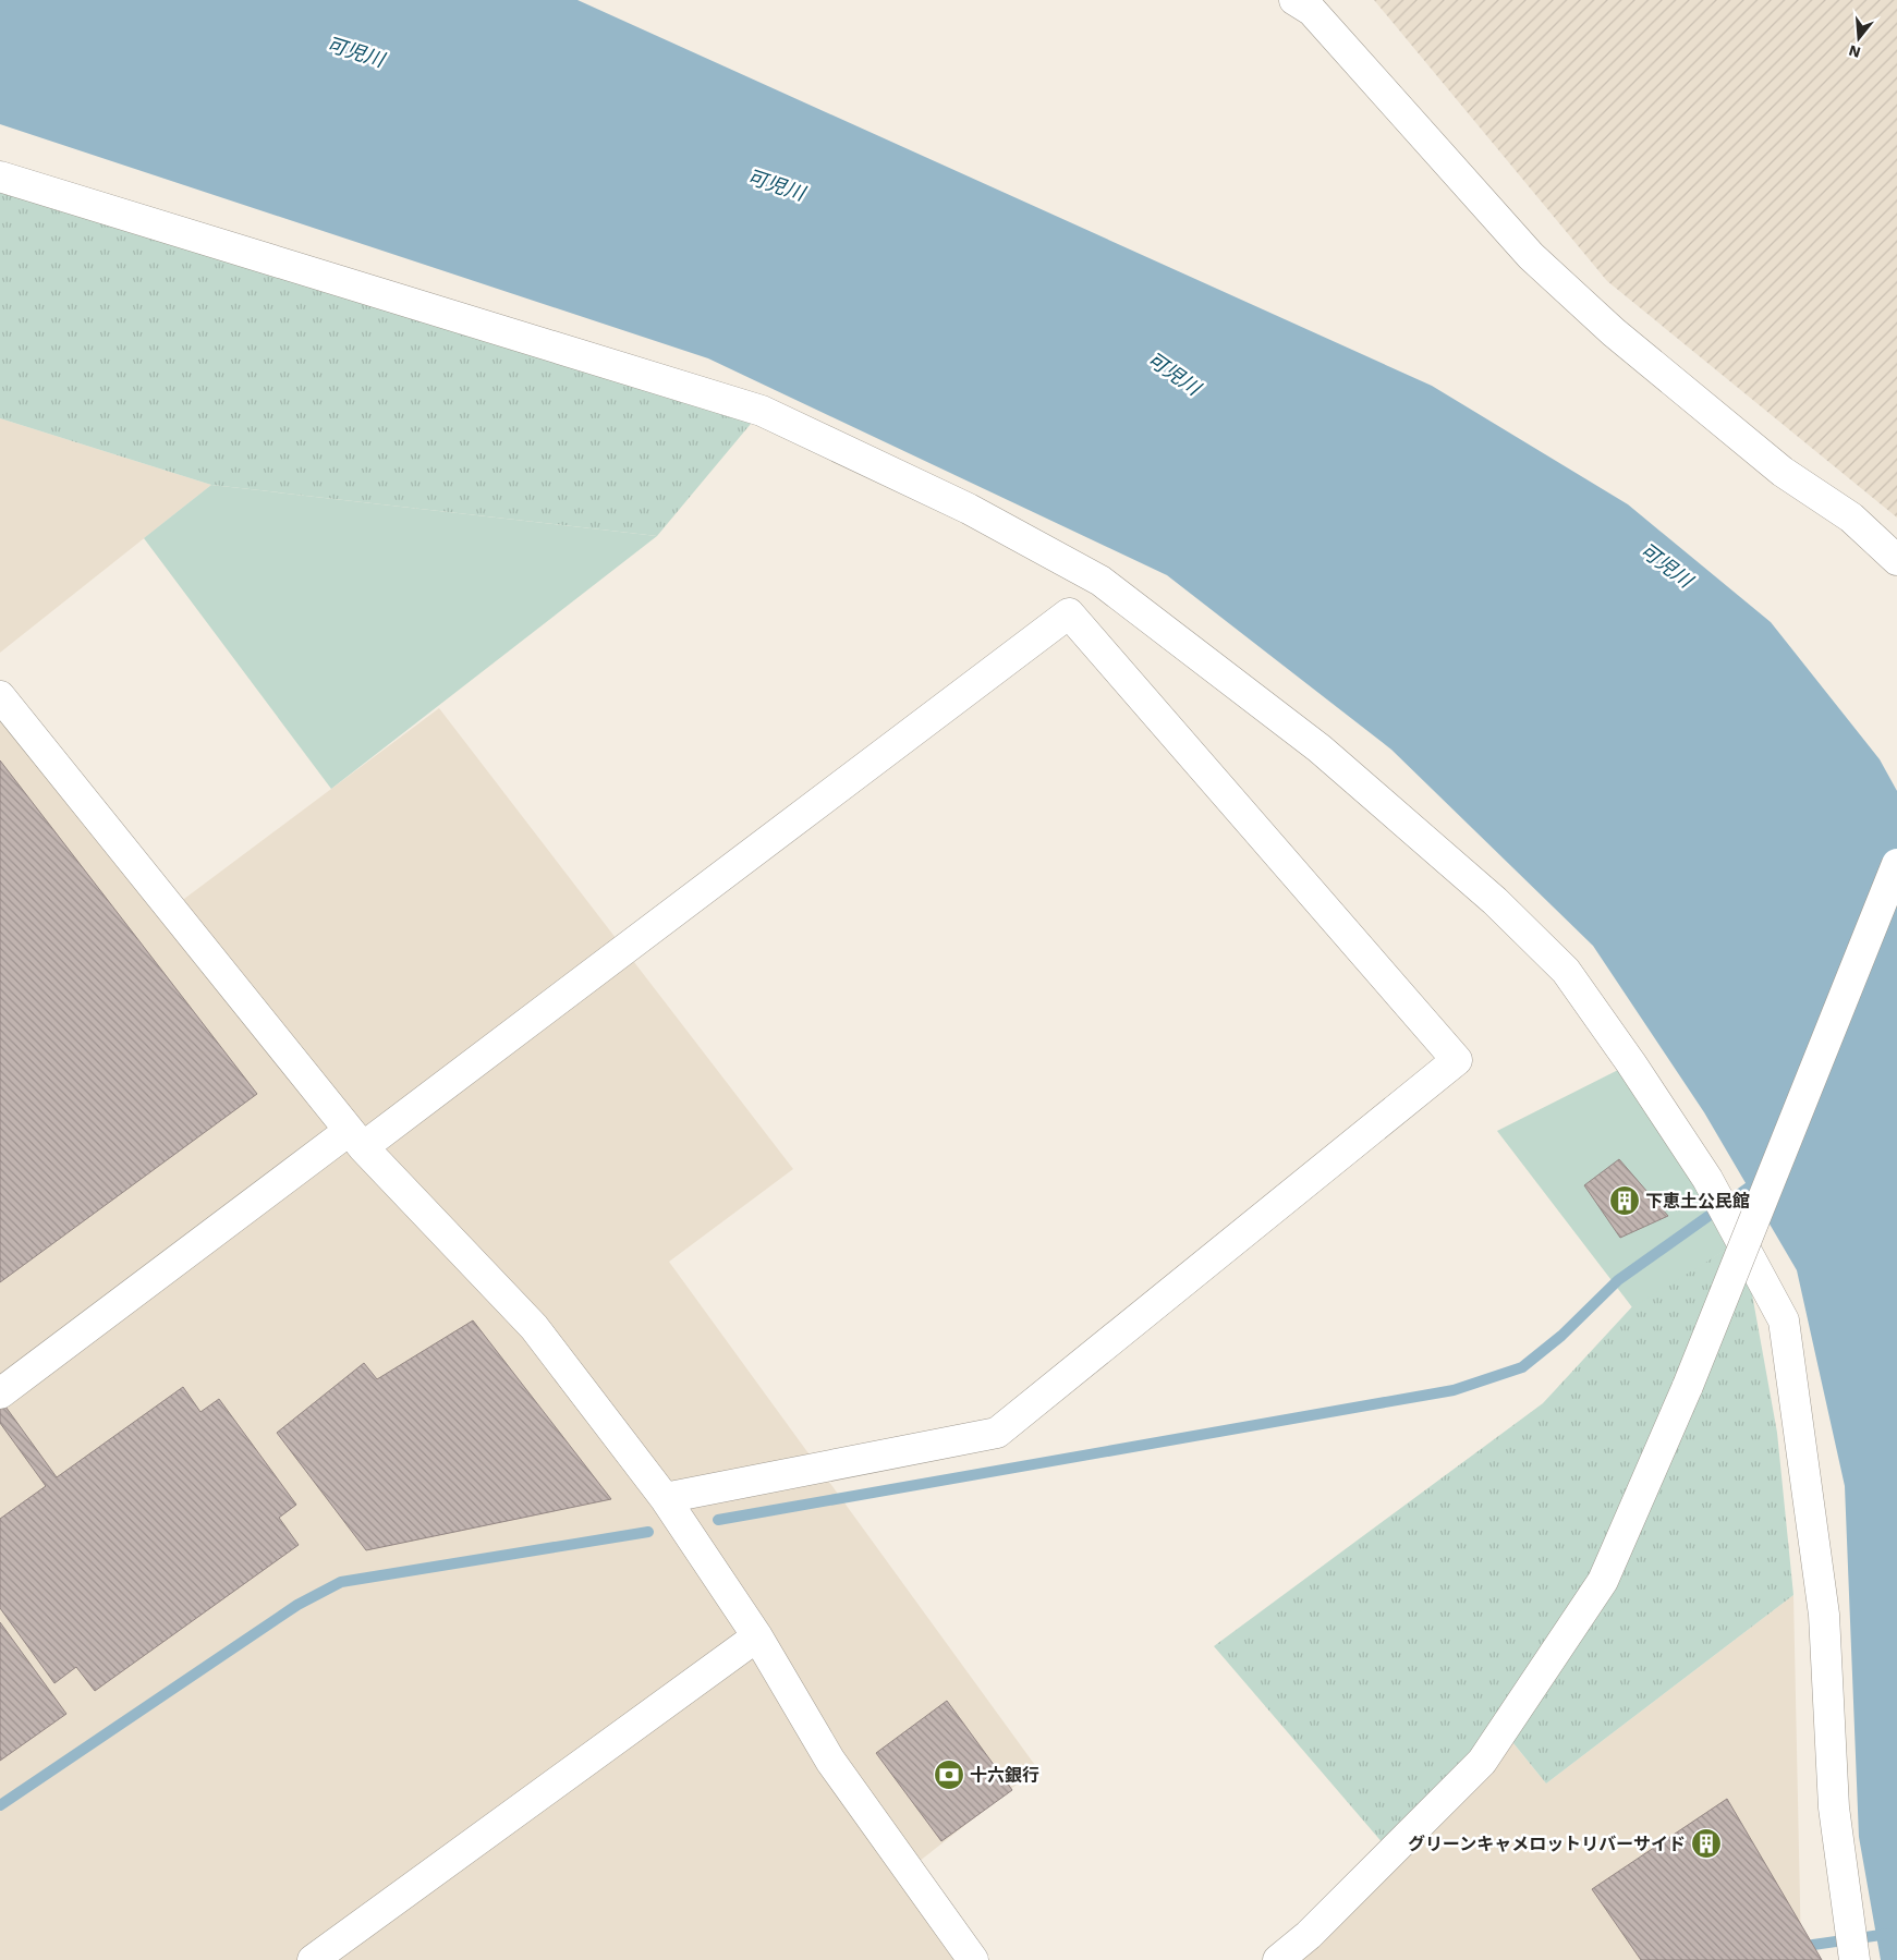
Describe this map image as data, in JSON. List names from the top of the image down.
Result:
{
  "water": ["可児川"],
  "places": {
    "building": ["下恵土公民館", "グリーンキャメロットリバーサイド"],
    "bank": ["十六銀行"]
  },
  "north": "bottom"
}
